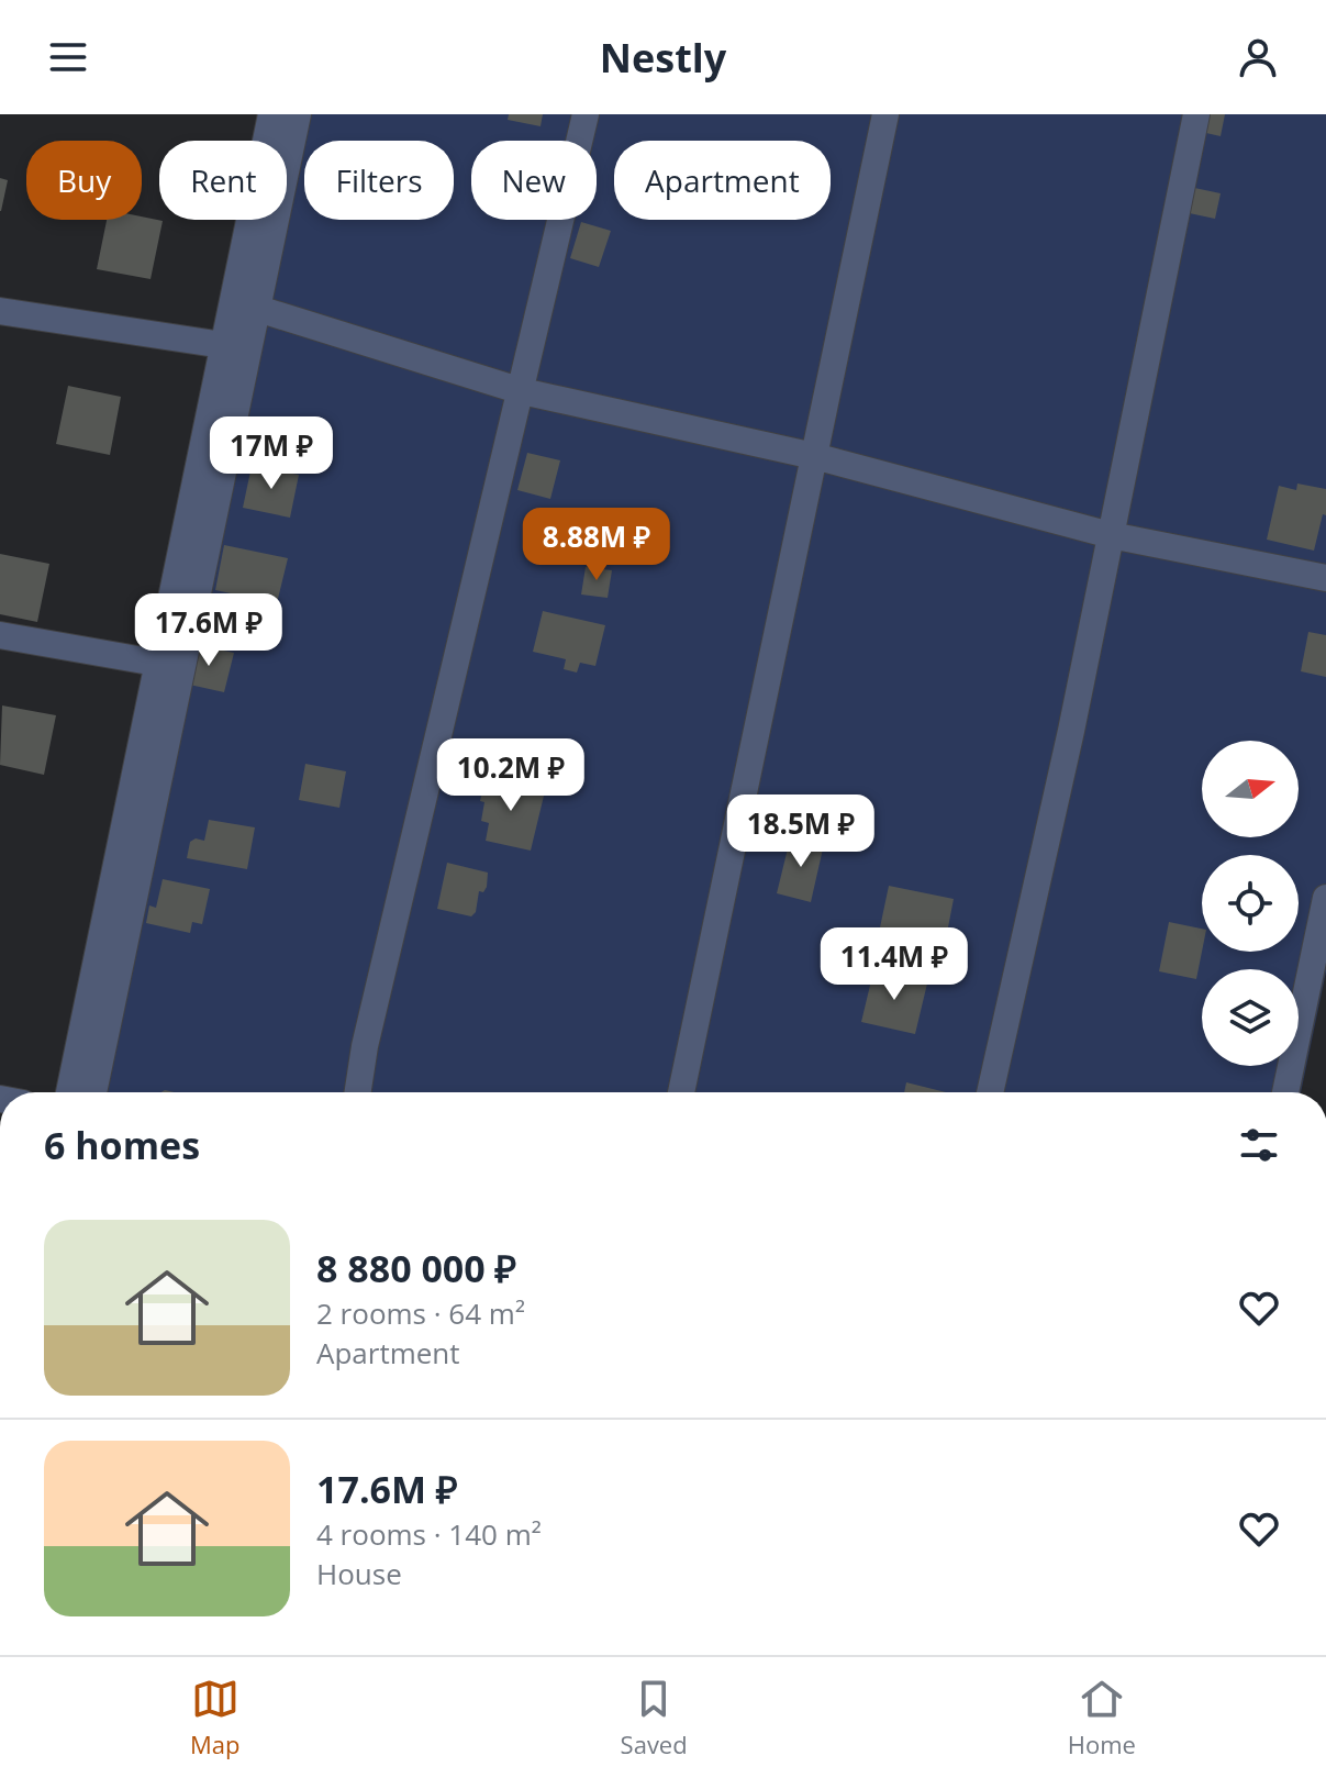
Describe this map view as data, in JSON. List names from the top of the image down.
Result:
{
  "north": "right",
  "page": {
    "header": "Nestly",
    "chip": [
      "Buy",
      "Rent",
      "Filters",
      "New",
      "Apartment"
    ],
    "price": [
      "17M ₽",
      "8.88M ₽",
      "17.6M ₽",
      "10.2M ₽",
      "18.5M ₽",
      "11.4M ₽"
    ],
    "heading": "6 homes",
    "list": [
      {
        "name": "8 880 000 ₽",
        "note": "2 rooms · 64 m² · Apartment"
      },
      {
        "name": "17.6M ₽",
        "note": "4 rooms · 140 m² · House"
      }
    ],
    "tabs": ["Map", "Saved", "Home"]
  }
}
